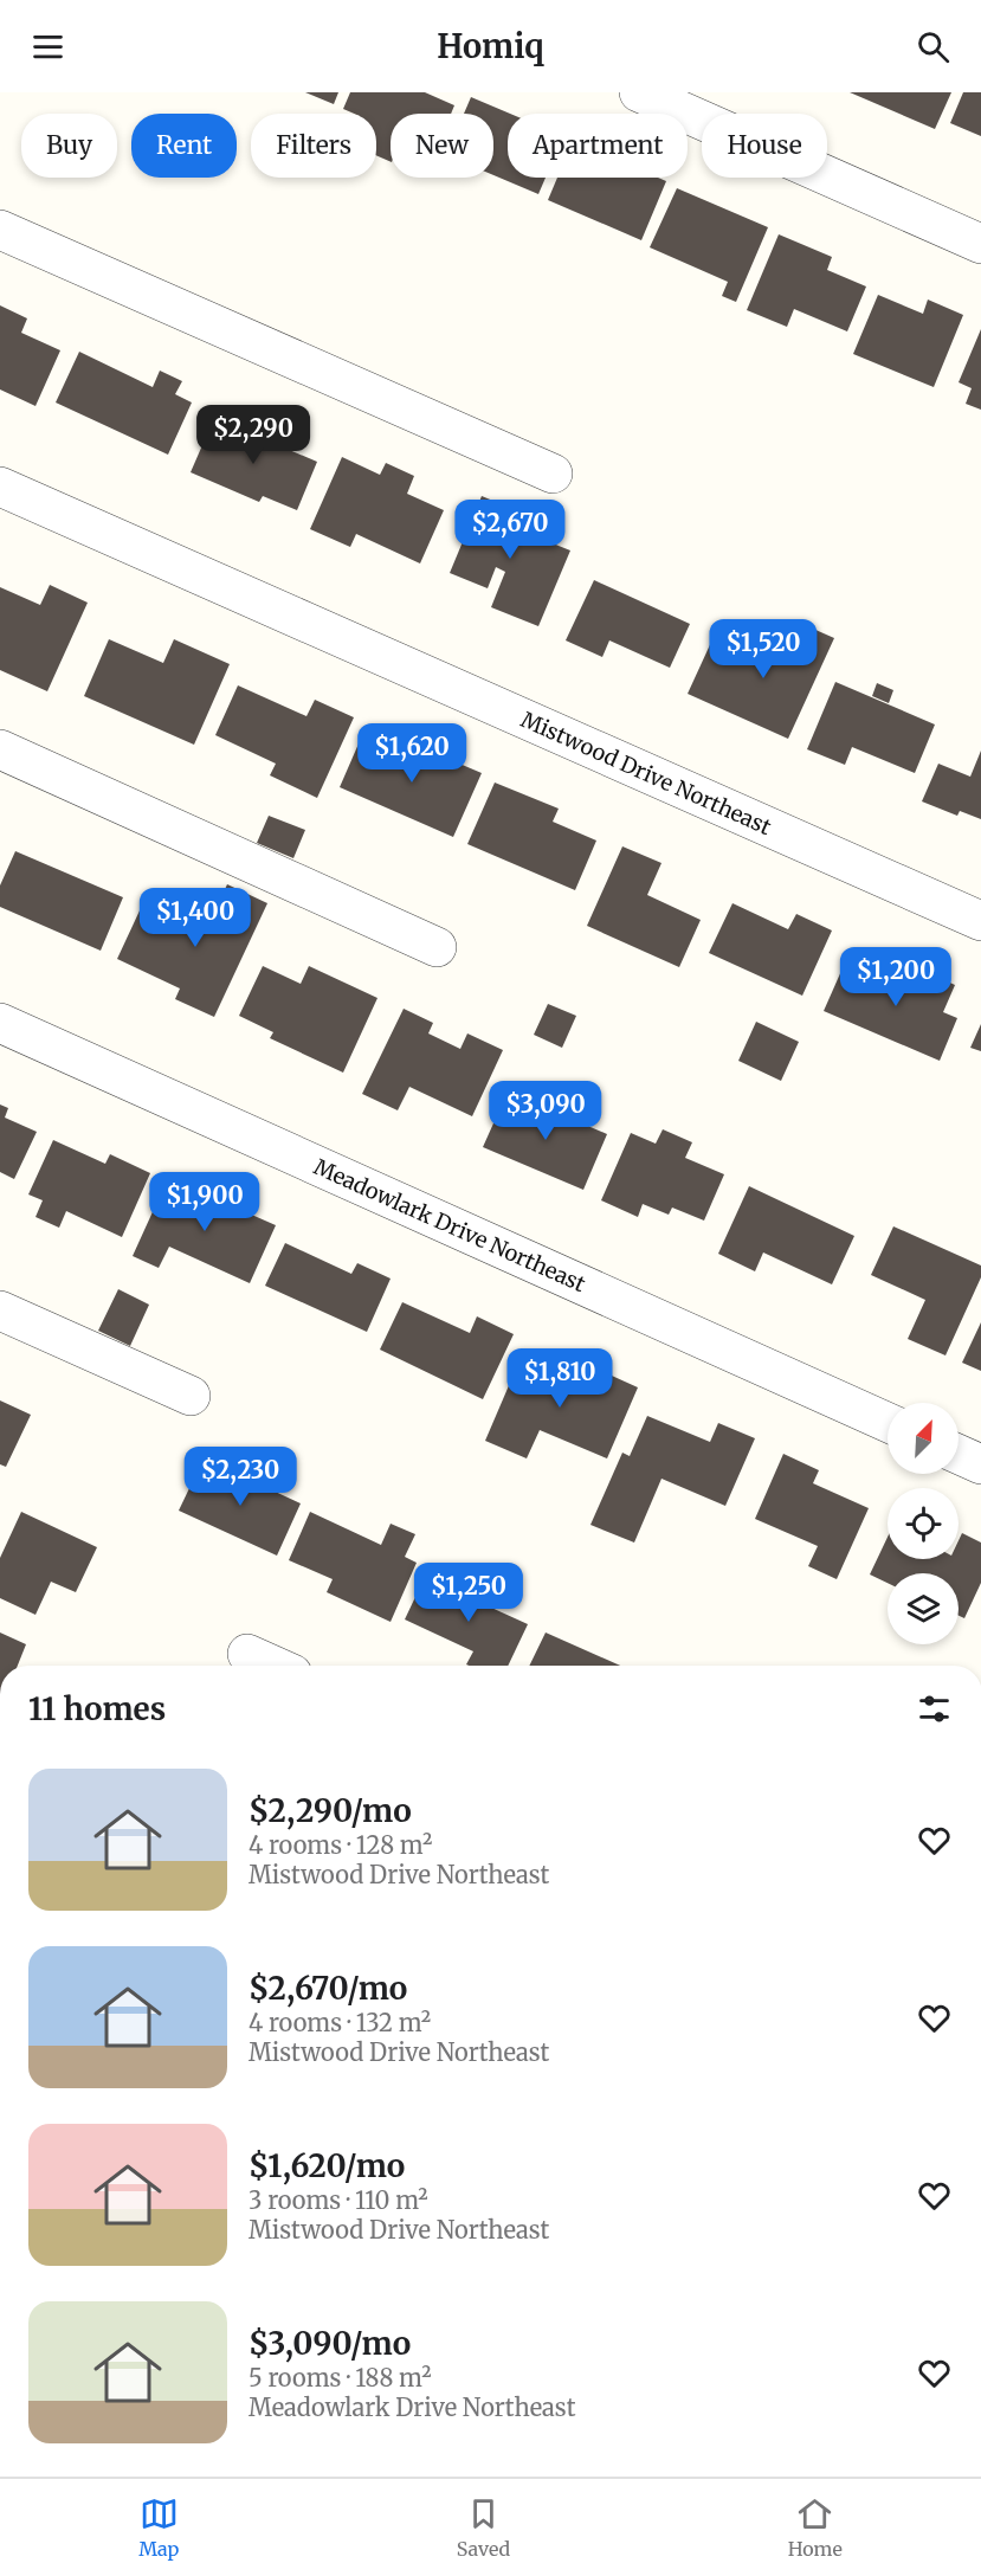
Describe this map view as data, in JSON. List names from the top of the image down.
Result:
{
  "streets": {
    "street": ["Mistwood Drive Northeast", "Meadowlark Drive Northeast"]
  },
  "north": "top right",
  "page": {
    "header": "Homiq",
    "chip": [
      "Buy",
      "Rent",
      "Filters",
      "New",
      "Apartment",
      "House"
    ],
    "price": [
      "$2,290",
      "$2,670",
      "$1,520",
      "$1,620",
      "$1,400",
      "$1,200",
      "$3,090",
      "$1,900",
      "$1,810",
      "$2,230",
      "$1,250"
    ],
    "heading": "11 homes",
    "list": [
      {
        "name": "$2,290/mo",
        "note": "4 rooms · 128 m² · Mistwood Drive Northeast"
      },
      {
        "name": "$2,670/mo",
        "note": "4 rooms · 132 m² · Mistwood Drive Northeast"
      },
      {
        "name": "$1,620/mo",
        "note": "3 rooms · 110 m² · Mistwood Drive Northeast"
      },
      {
        "name": "$3,090/mo",
        "note": "5 rooms · 188 m² · Meadowlark Drive Northeast"
      }
    ],
    "tabs": ["Map", "Saved", "Home"]
  }
}
